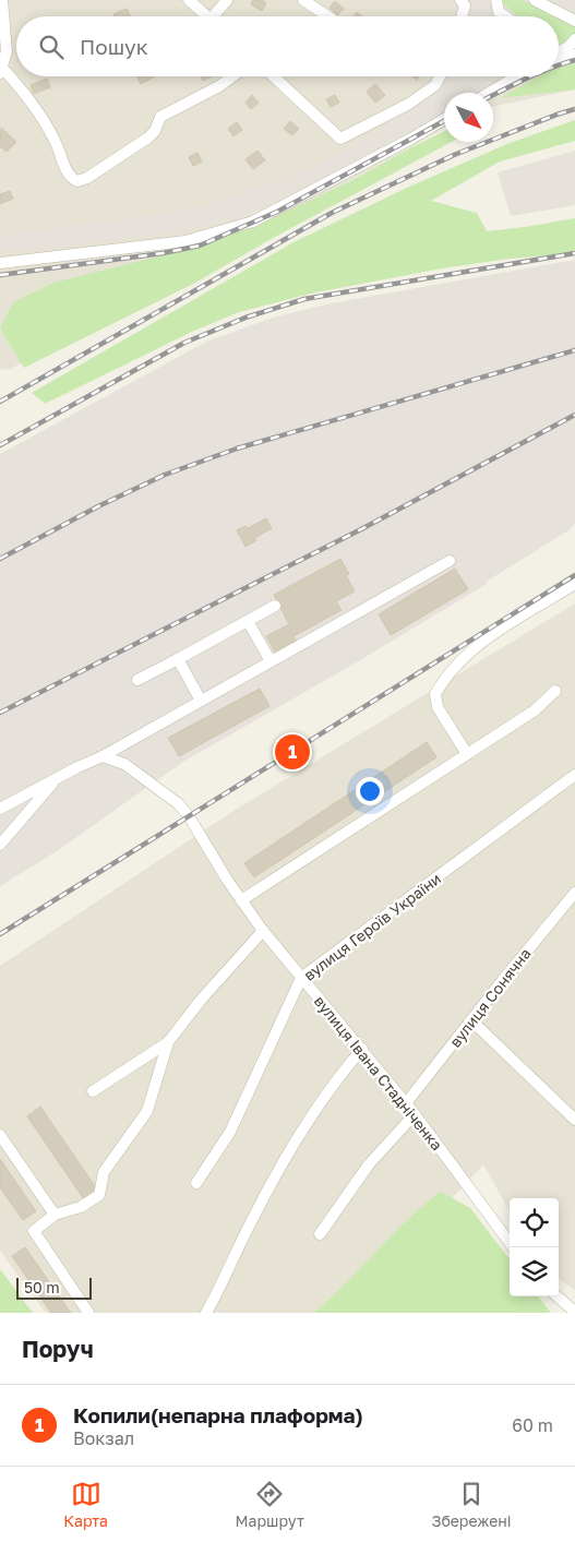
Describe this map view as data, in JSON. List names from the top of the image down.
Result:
{
  "streets": {
    "street": ["вулиця Героїв України", "вулиця Сонячна", "вулиця Івана Стадніченка"]
  },
  "crossings": [
    ["вулиця Героїв України", "вулиця Івана Стадніченка"],
    ["вулиця Сонячна", "вулиця Івана Стадніченка"]
  ],
  "scale_bar": "50 m",
  "north": "bottom right",
  "page": {
    "search": "Пошук",
    "pins": "1",
    "scale": "50 m",
    "heading": "Поруч",
    "list": [
      {
        "mark": "1",
        "name": "Копили(непарна плаформа)",
        "note": "Вокзал",
        "value": "60 m"
      }
    ],
    "nav": ["Карта", "Маршрут", "Збережені"]
  }
}
